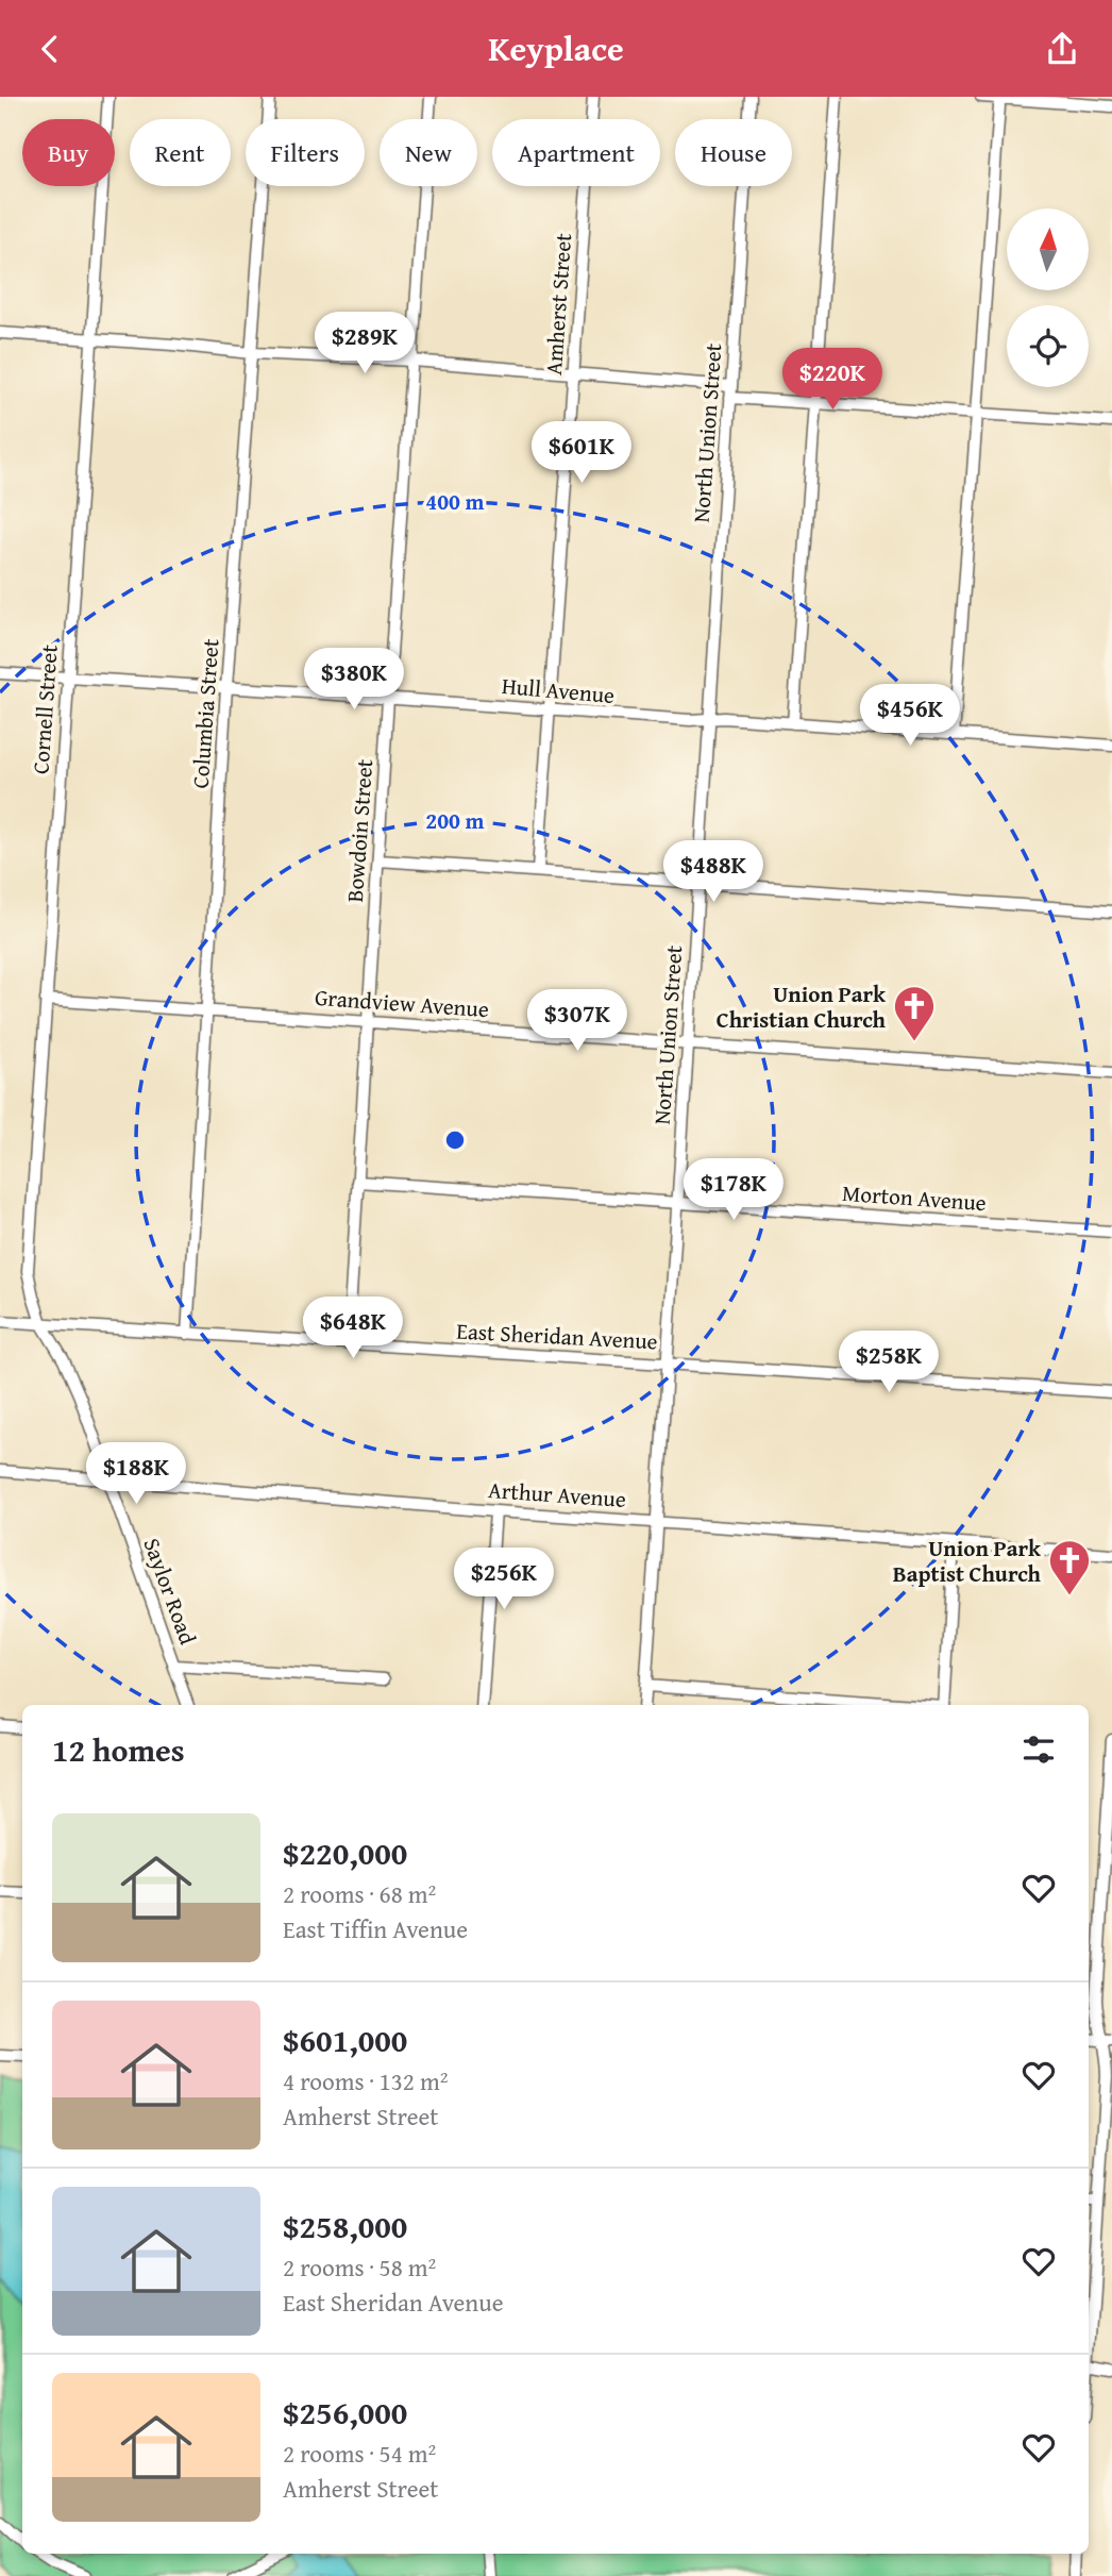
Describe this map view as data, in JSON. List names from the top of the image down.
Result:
{
  "streets": {
    "street": [
      "Amherst Street",
      "North Union Street",
      "Hull Avenue",
      "Cornell Street",
      "Columbia Street",
      "Bowdoin Street",
      "Grandview Avenue",
      "Morton Avenue",
      "East Sheridan Avenue",
      "Arthur Avenue",
      "Saylor Road"
    ]
  },
  "crossings": [
    ["Amherst Street", "Hull Avenue"],
    ["North Union Street", "Hull Avenue"],
    ["North Union Street", "Grandview Avenue"],
    ["North Union Street", "Morton Avenue"],
    ["North Union Street", "East Sheridan Avenue"],
    ["North Union Street", "Arthur Avenue"],
    ["Hull Avenue", "Cornell Street"],
    ["Hull Avenue", "Columbia Street"],
    ["Hull Avenue", "Bowdoin Street"],
    ["Cornell Street", "Grandview Avenue"],
    ["Cornell Street", "East Sheridan Avenue"],
    ["Cornell Street", "Saylor Road"],
    ["Columbia Street", "Grandview Avenue"],
    ["Columbia Street", "East Sheridan Avenue"],
    ["Bowdoin Street", "Grandview Avenue"],
    ["Bowdoin Street", "Morton Avenue"],
    ["Bowdoin Street", "East Sheridan Avenue"],
    ["East Sheridan Avenue", "Saylor Road"],
    ["Arthur Avenue", "Saylor Road"]
  ],
  "places": {
    "church": ["Union Park Christian Church", "Union Park Baptist Church"]
  },
  "north": "top",
  "page": {
    "header": "Keyplace",
    "chip": [
      "Buy",
      "Rent",
      "Filters",
      "New",
      "Apartment",
      "House"
    ],
    "price": [
      "$289K",
      "$220K",
      "$601K",
      "$380K",
      "$456K",
      "$488K",
      "$307K",
      "$178K",
      "$648K",
      "$258K",
      "$188K",
      "$256K"
    ],
    "heading": "12 homes",
    "list": [
      {
        "name": "$220,000",
        "note": "2 rooms · 68 m² · East Tiffin Avenue"
      },
      {
        "name": "$601,000",
        "note": "4 rooms · 132 m² · Amherst Street"
      },
      {
        "name": "$258,000",
        "note": "2 rooms · 58 m² · East Sheridan Avenue"
      },
      {
        "name": "$256,000",
        "note": "2 rooms · 54 m² · Amherst Street"
      }
    ]
  },
  "rings": ["400 m", "200 m"]
}
